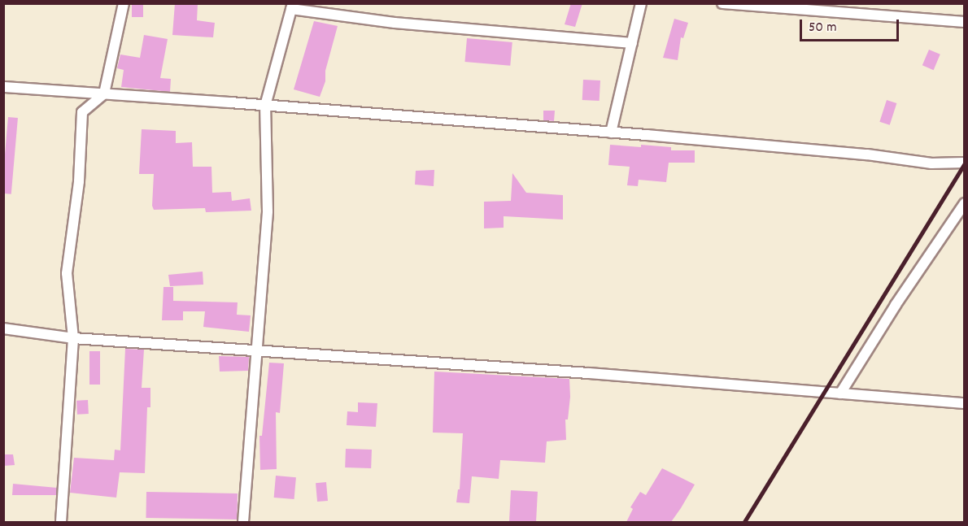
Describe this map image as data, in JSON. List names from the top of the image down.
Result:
{
  "scale_bar": "50 m"
}
